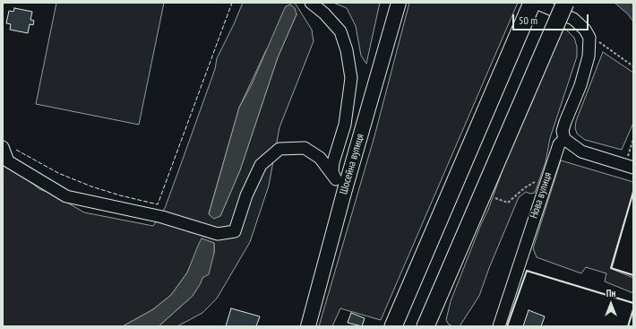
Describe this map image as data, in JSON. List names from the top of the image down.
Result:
{
  "streets": {
    "main road": ["Шосейна вулиця"],
    "street": ["Нова вулиця"]
  },
  "scale_bar": "50 m",
  "north": "top"
}
